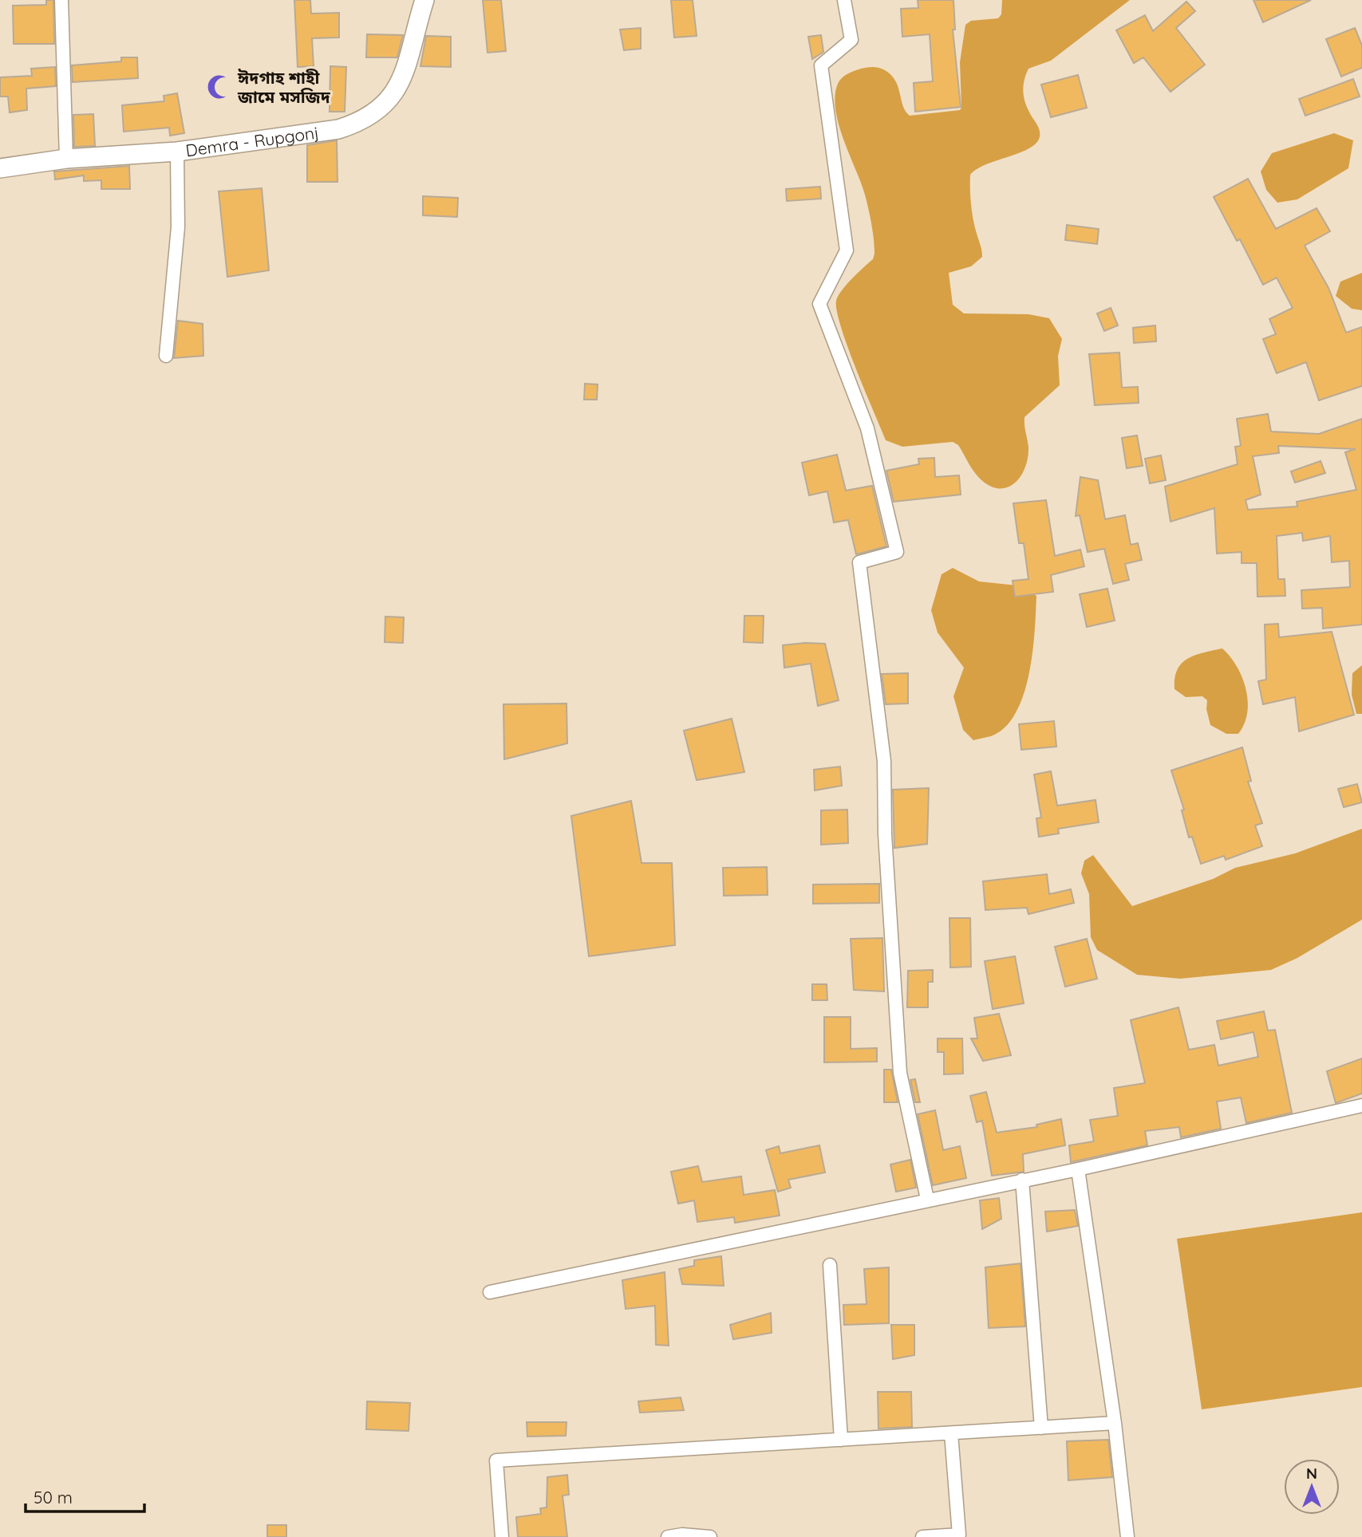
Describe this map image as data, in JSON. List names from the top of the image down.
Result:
{
  "streets": {
    "street": ["Demra - Rupgonj"]
  },
  "places": {
    "mosque": ["ঈদগাহ শাহী জামে মসজিদ"]
  },
  "scale_bar": "50 m",
  "north": "top"
}
